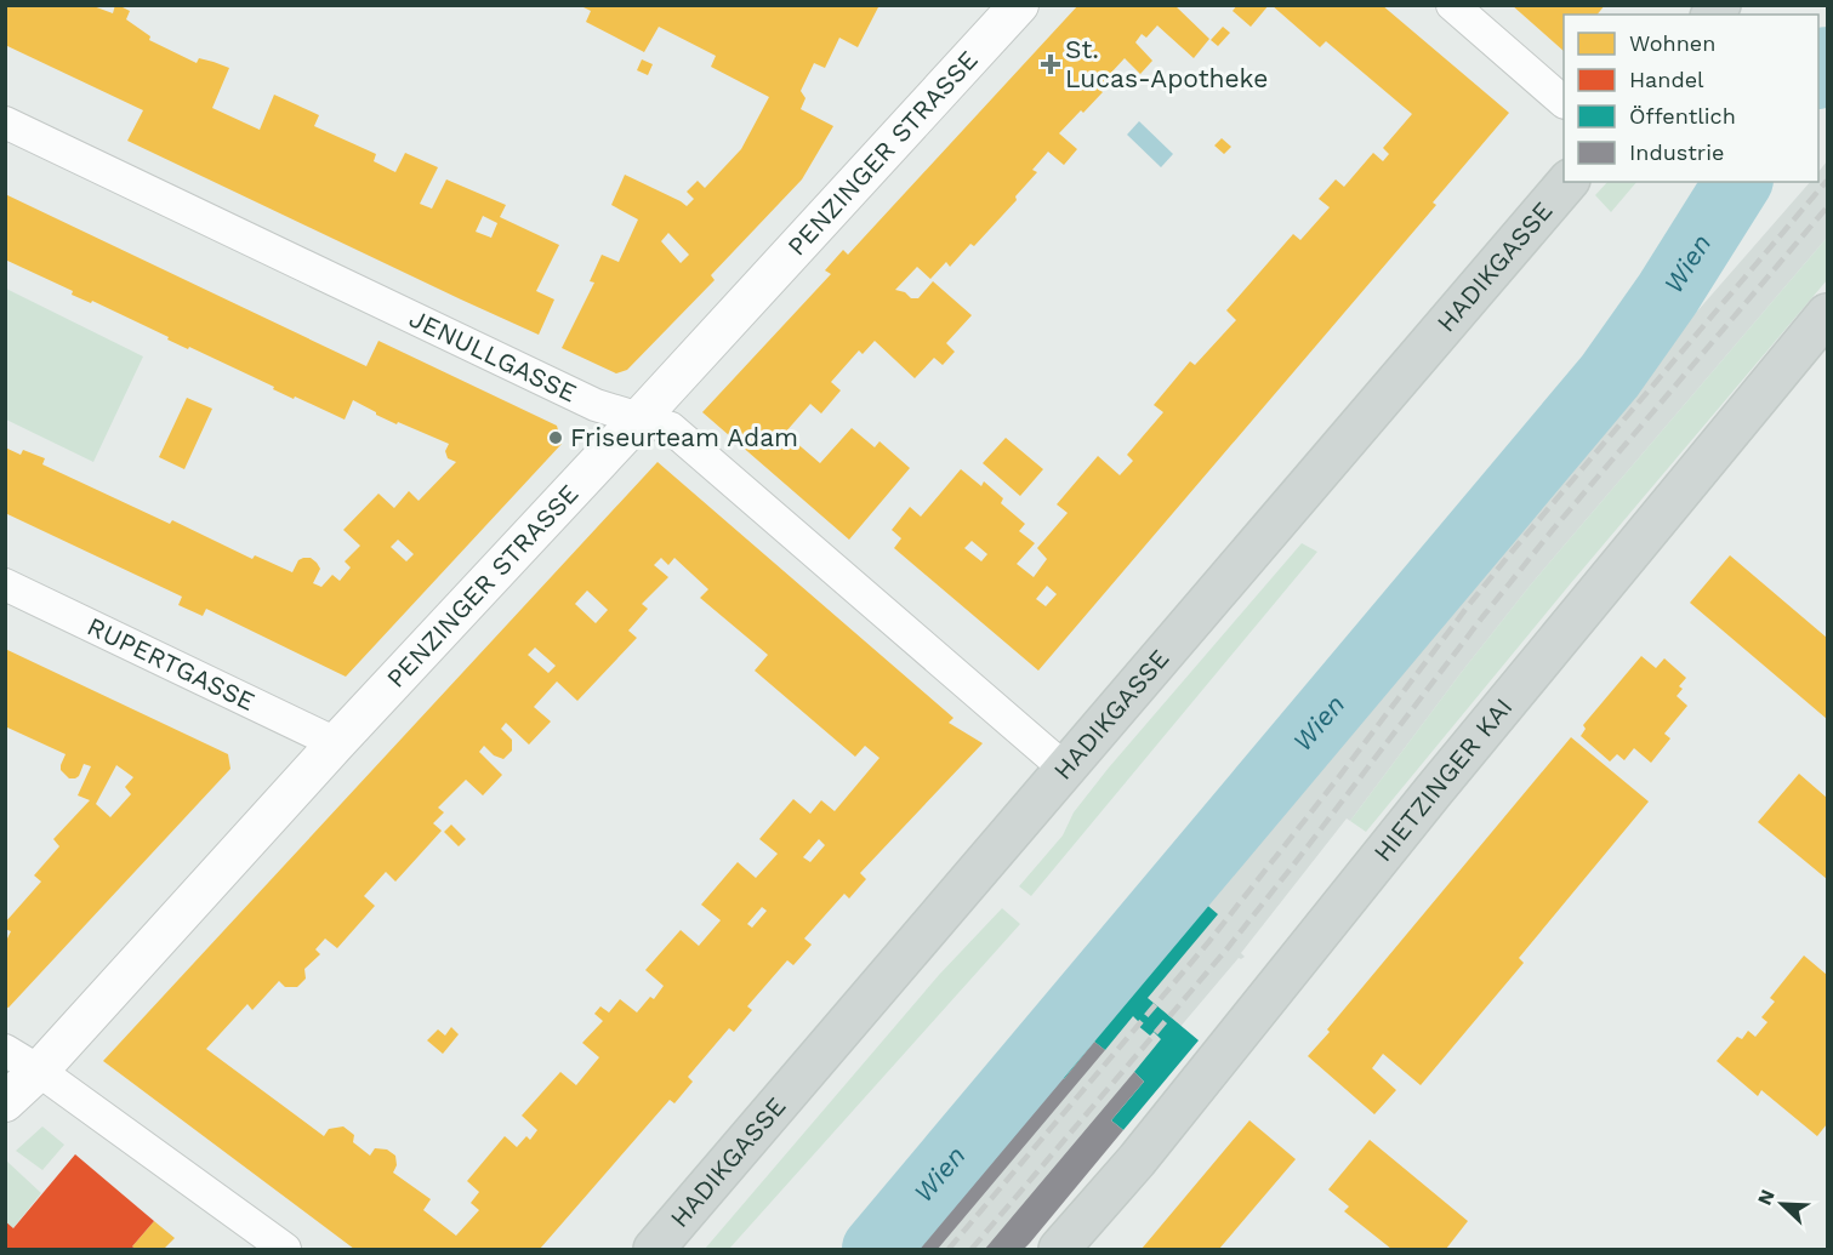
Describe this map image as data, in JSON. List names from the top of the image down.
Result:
{
  "streets": {
    "main road": ["HADIKGASSE", "HIETZINGER KAI"],
    "street": ["PENZINGER STRASSE", "JENULLGASSE", "RUPERTGASSE"]
  },
  "crossings": [
    ["PENZINGER STRASSE", "JENULLGASSE"],
    ["PENZINGER STRASSE", "RUPERTGASSE"],
    ["HADIKGASSE", "JENULLGASSE"]
  ],
  "water": ["Wien"],
  "places": {
    "health": ["St. Lucas-Apotheke"],
    "other": ["Friseurteam Adam"]
  },
  "legend": [
    "Wohnen",
    "Handel",
    "Öffentlich",
    "Industrie"
  ],
  "north": "top left"
}
